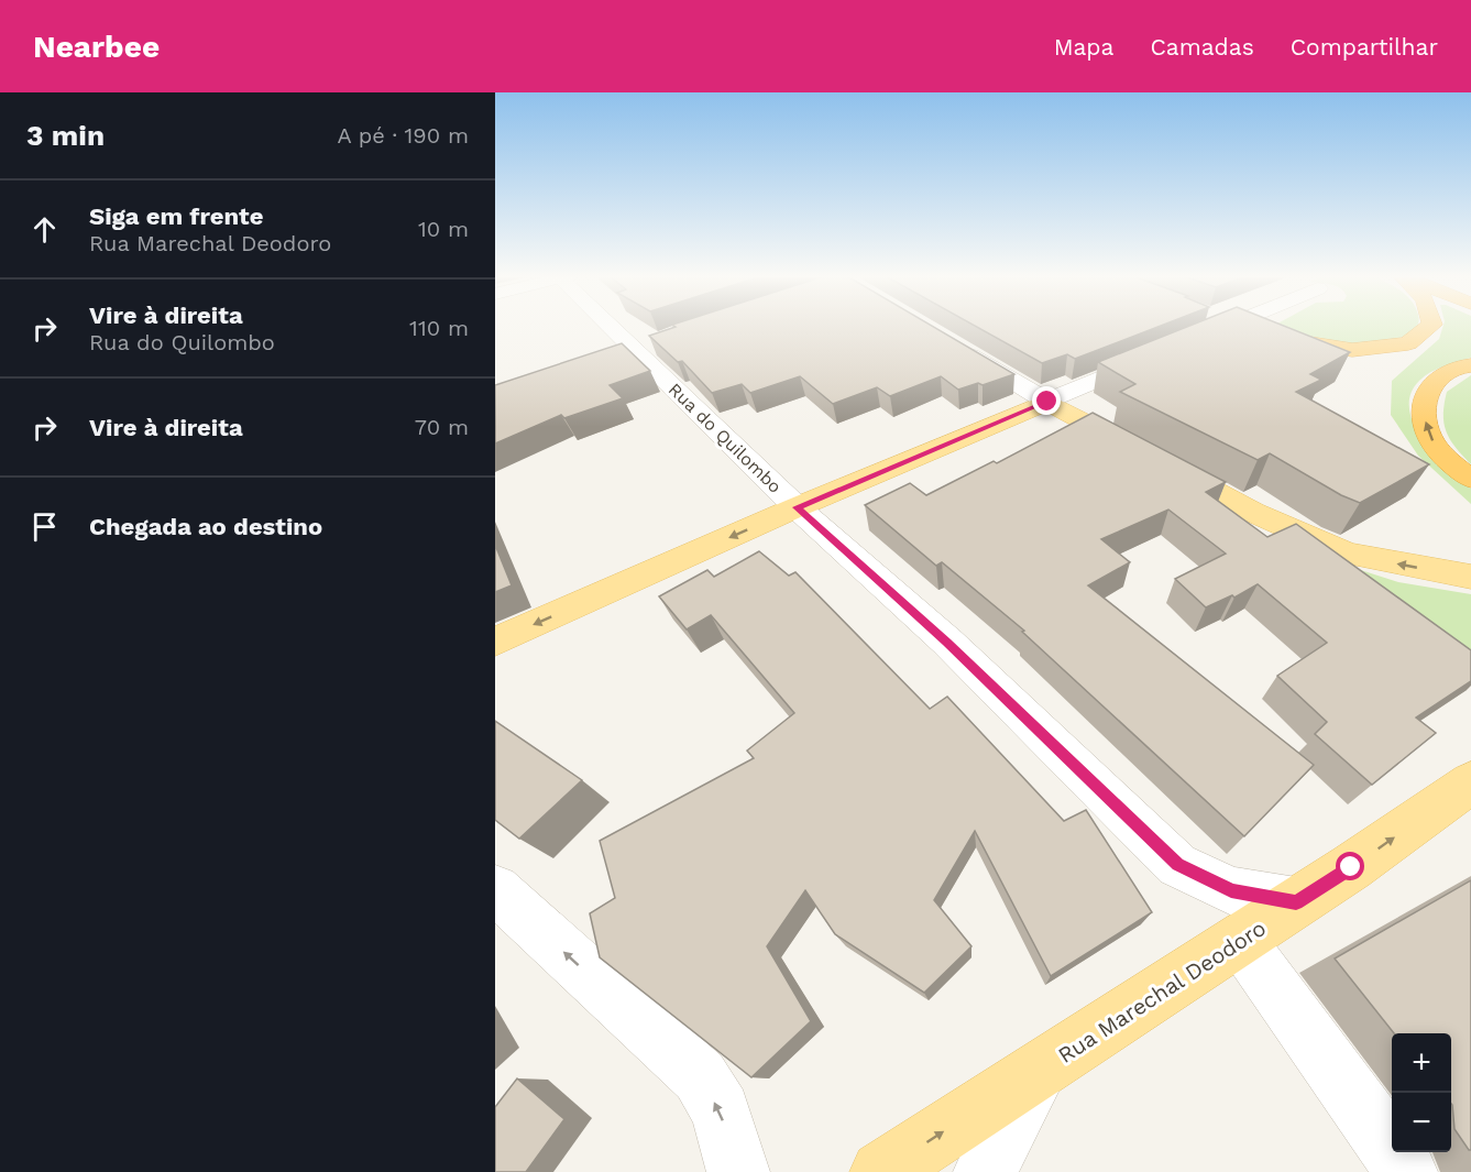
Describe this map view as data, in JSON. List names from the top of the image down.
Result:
{
  "streets": {
    "main road": ["Rua Marechal Deodoro"],
    "street": ["Rua do Quilombo"]
  },
  "crossings": [
    ["Rua do Quilombo", "Rua Marechal Deodoro"]
  ],
  "one_way": ["Rua Marechal Deodoro"],
  "page": {
    "header": "Nearbee",
    "nav": ["Mapa", "Camadas", "Compartilhar"],
    "heading": ["3 min", "A pé · 190 m"],
    "list": [
      ["Siga em frente", "Rua Marechal Deodoro", "10 m"],
      ["Vire à direita", "Rua do Quilombo", "110 m"],
      ["Vire à direita", "70 m"],
      "Chegada ao destino"
    ],
    "map_buttons": ["+", "−"]
  }
}
